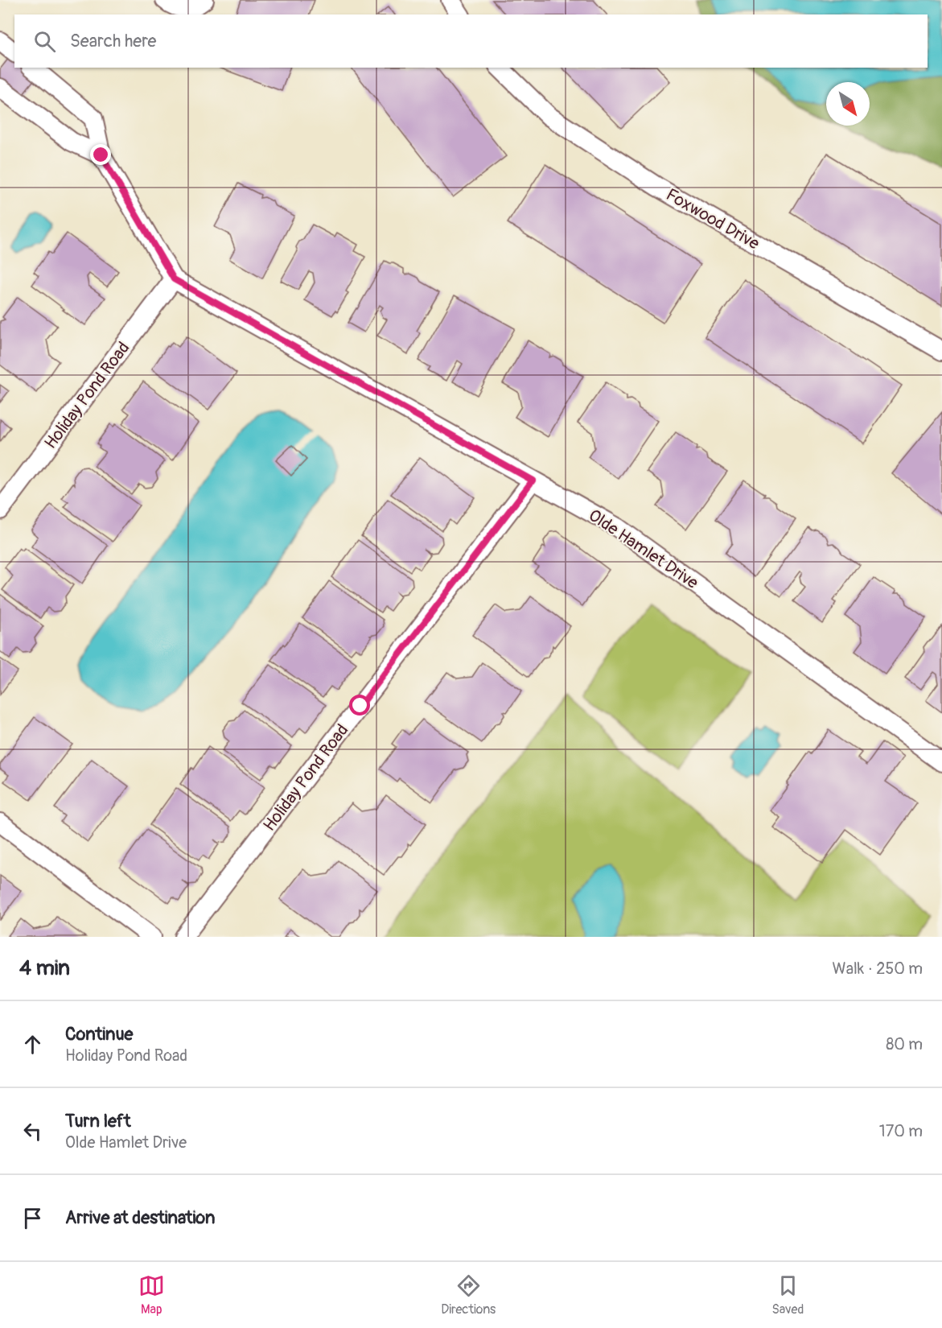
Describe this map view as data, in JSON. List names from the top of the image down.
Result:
{
  "streets": {
    "street": ["Foxwood Drive", "Holiday Pond Road", "Olde Hamlet Drive"]
  },
  "crossings": [
    ["Holiday Pond Road", "Olde Hamlet Drive"]
  ],
  "north": "bottom right",
  "page": {
    "search": "Search here",
    "heading": ["4 min", "Walk · 250 m"],
    "list": [
      ["Continue", "Holiday Pond Road", "80 m"],
      ["Turn left", "Olde Hamlet Drive", "170 m"],
      "Arrive at destination"
    ],
    "nav": ["Map", "Directions", "Saved"]
  }
}
